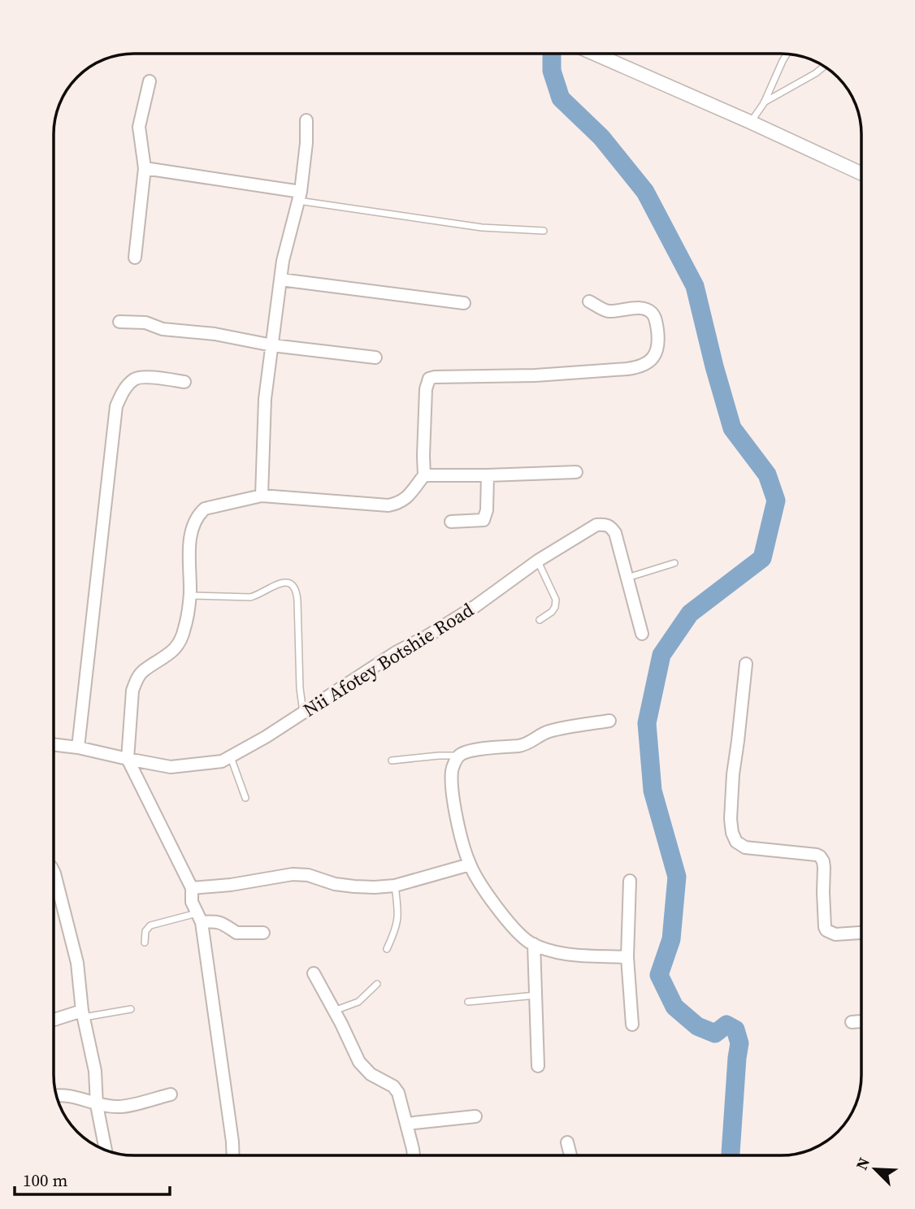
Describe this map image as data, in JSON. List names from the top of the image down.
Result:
{
  "streets": {
    "street": ["Nii Afotey Botshie Road"]
  },
  "scale_bar": "100 m",
  "north": "top left"
}
